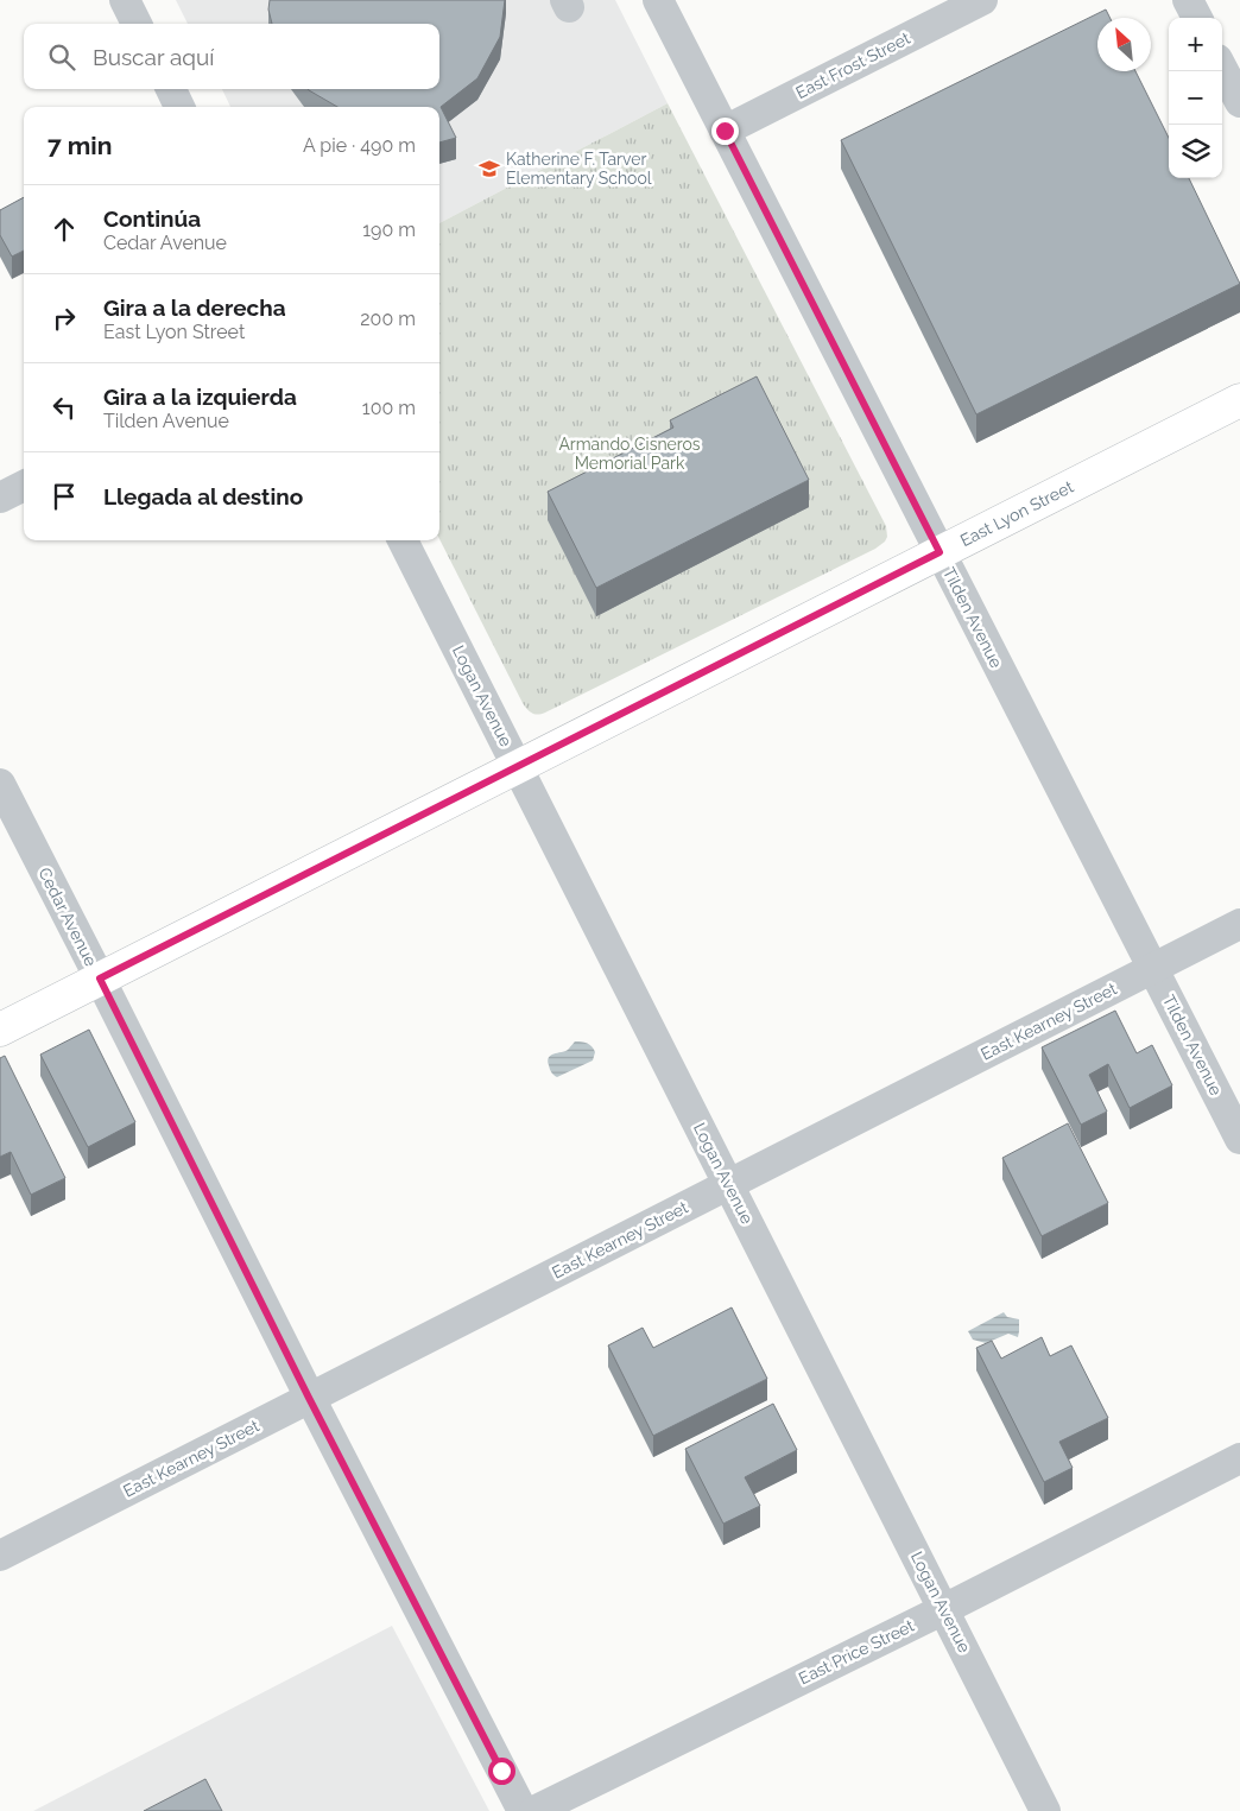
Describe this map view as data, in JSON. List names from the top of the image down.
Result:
{
  "streets": {
    "main road": ["East Lyon Street"],
    "street": [
      "East Frost Street",
      "Tilden Avenue",
      "Logan Avenue",
      "Cedar Avenue",
      "East Kearney Street",
      "East Price Street"
    ]
  },
  "crossings": [
    ["East Frost Street", "Tilden Avenue"],
    ["East Lyon Street", "Tilden Avenue"],
    ["East Lyon Street", "Logan Avenue"],
    ["East Lyon Street", "Cedar Avenue"],
    ["Tilden Avenue", "East Kearney Street"],
    ["Logan Avenue", "East Kearney Street"],
    ["Logan Avenue", "East Price Street"],
    ["Cedar Avenue", "East Kearney Street"]
  ],
  "parks": ["Armando Cisneros Memorial Park"],
  "places": {
    "school or university": ["Katherine F. Tarver Elementary School"]
  },
  "north": "top left",
  "page": {
    "map_buttons": ["+", "−"],
    "search": "Buscar aquí",
    "heading": ["7 min", "A pie · 490 m"],
    "list": [
      ["Continúa", "Cedar Avenue", "190 m"],
      ["Gira a la derecha", "East Lyon Street", "200 m"],
      ["Gira a la izquierda", "Tilden Avenue", "100 m"],
      "Llegada al destino"
    ]
  }
}
